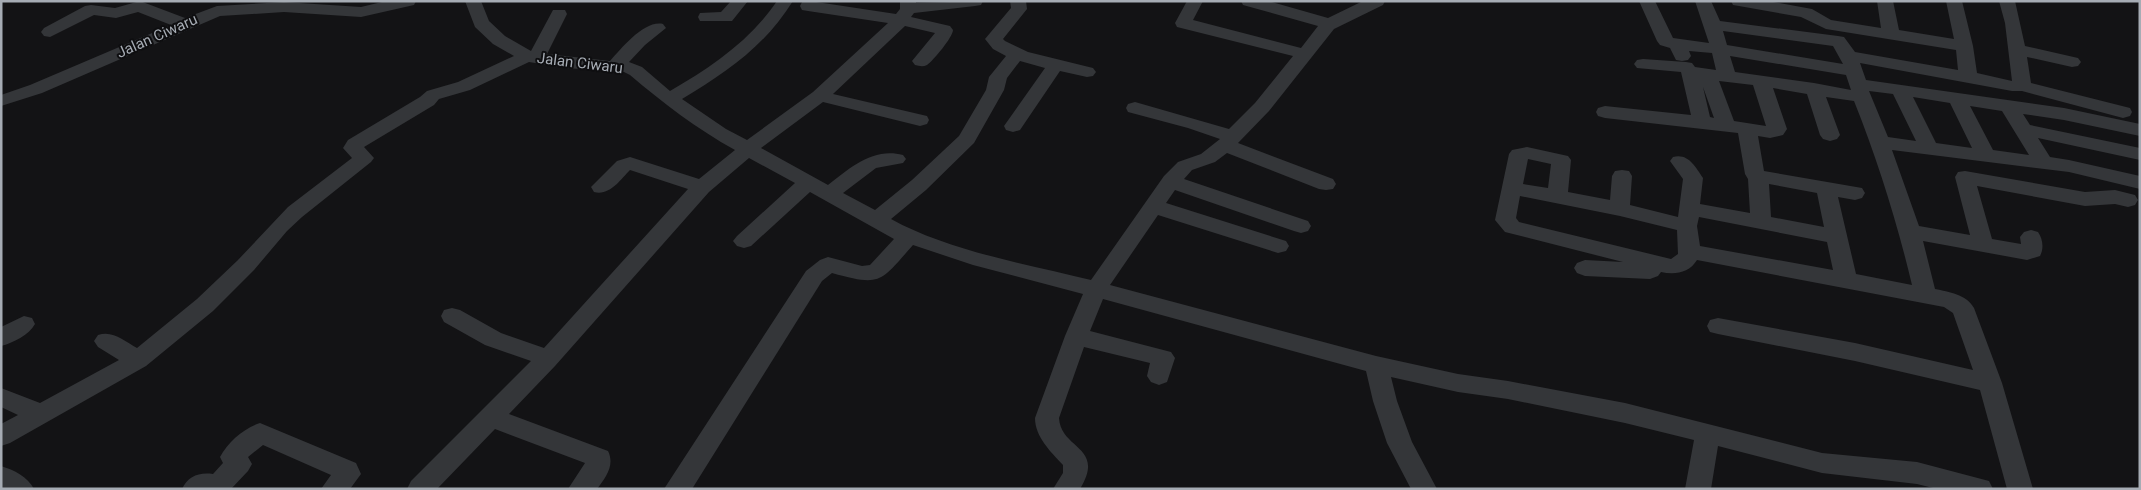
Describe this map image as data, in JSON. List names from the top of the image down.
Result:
{
  "streets": {
    "street": ["Jalan Ciwaru"]
  }
}
